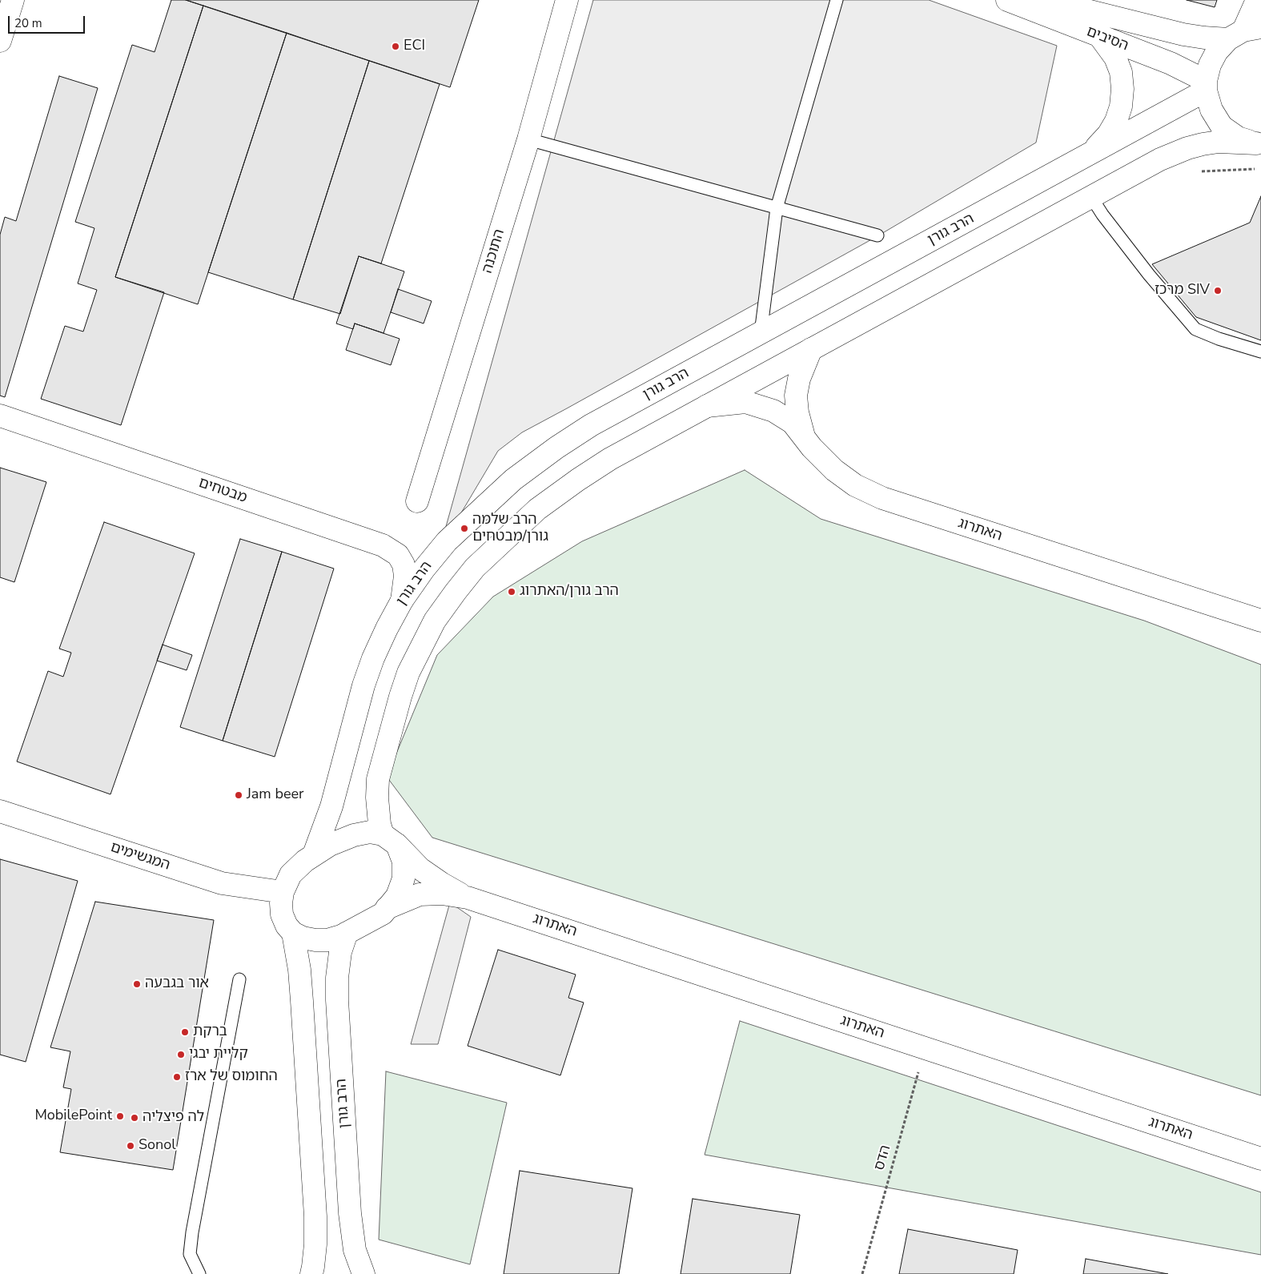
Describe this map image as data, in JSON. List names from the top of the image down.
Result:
{
  "streets": {
    "street": [
      "הסיבים",
      "הרב גורן",
      "התוכנה",
      "מבטחים",
      "האתרוג",
      "המגשימים"
    ],
    "path": ["הדס"]
  },
  "crossings": [
    ["הסיבים", "הרב גורן"],
    ["הרב גורן", "מבטחים"],
    ["הרב גורן", "האתרוג"],
    ["הרב גורן", "המגשימים"],
    ["האתרוג", "המגשימים"],
    ["האתרוג", "הדס"]
  ],
  "places": [
    "ECI",
    "מרכז SIV",
    "הרב שלמה גורן/מבטחים",
    "הרב גורן/האתרוג",
    "Jam beer",
    "אור בגבעה",
    "ברקת",
    "קליית יבגי",
    "החומוס של ארז",
    "MobilePoint",
    "לה פיצליה",
    "Sonol"
  ],
  "scale_bar": "20 m"
}
